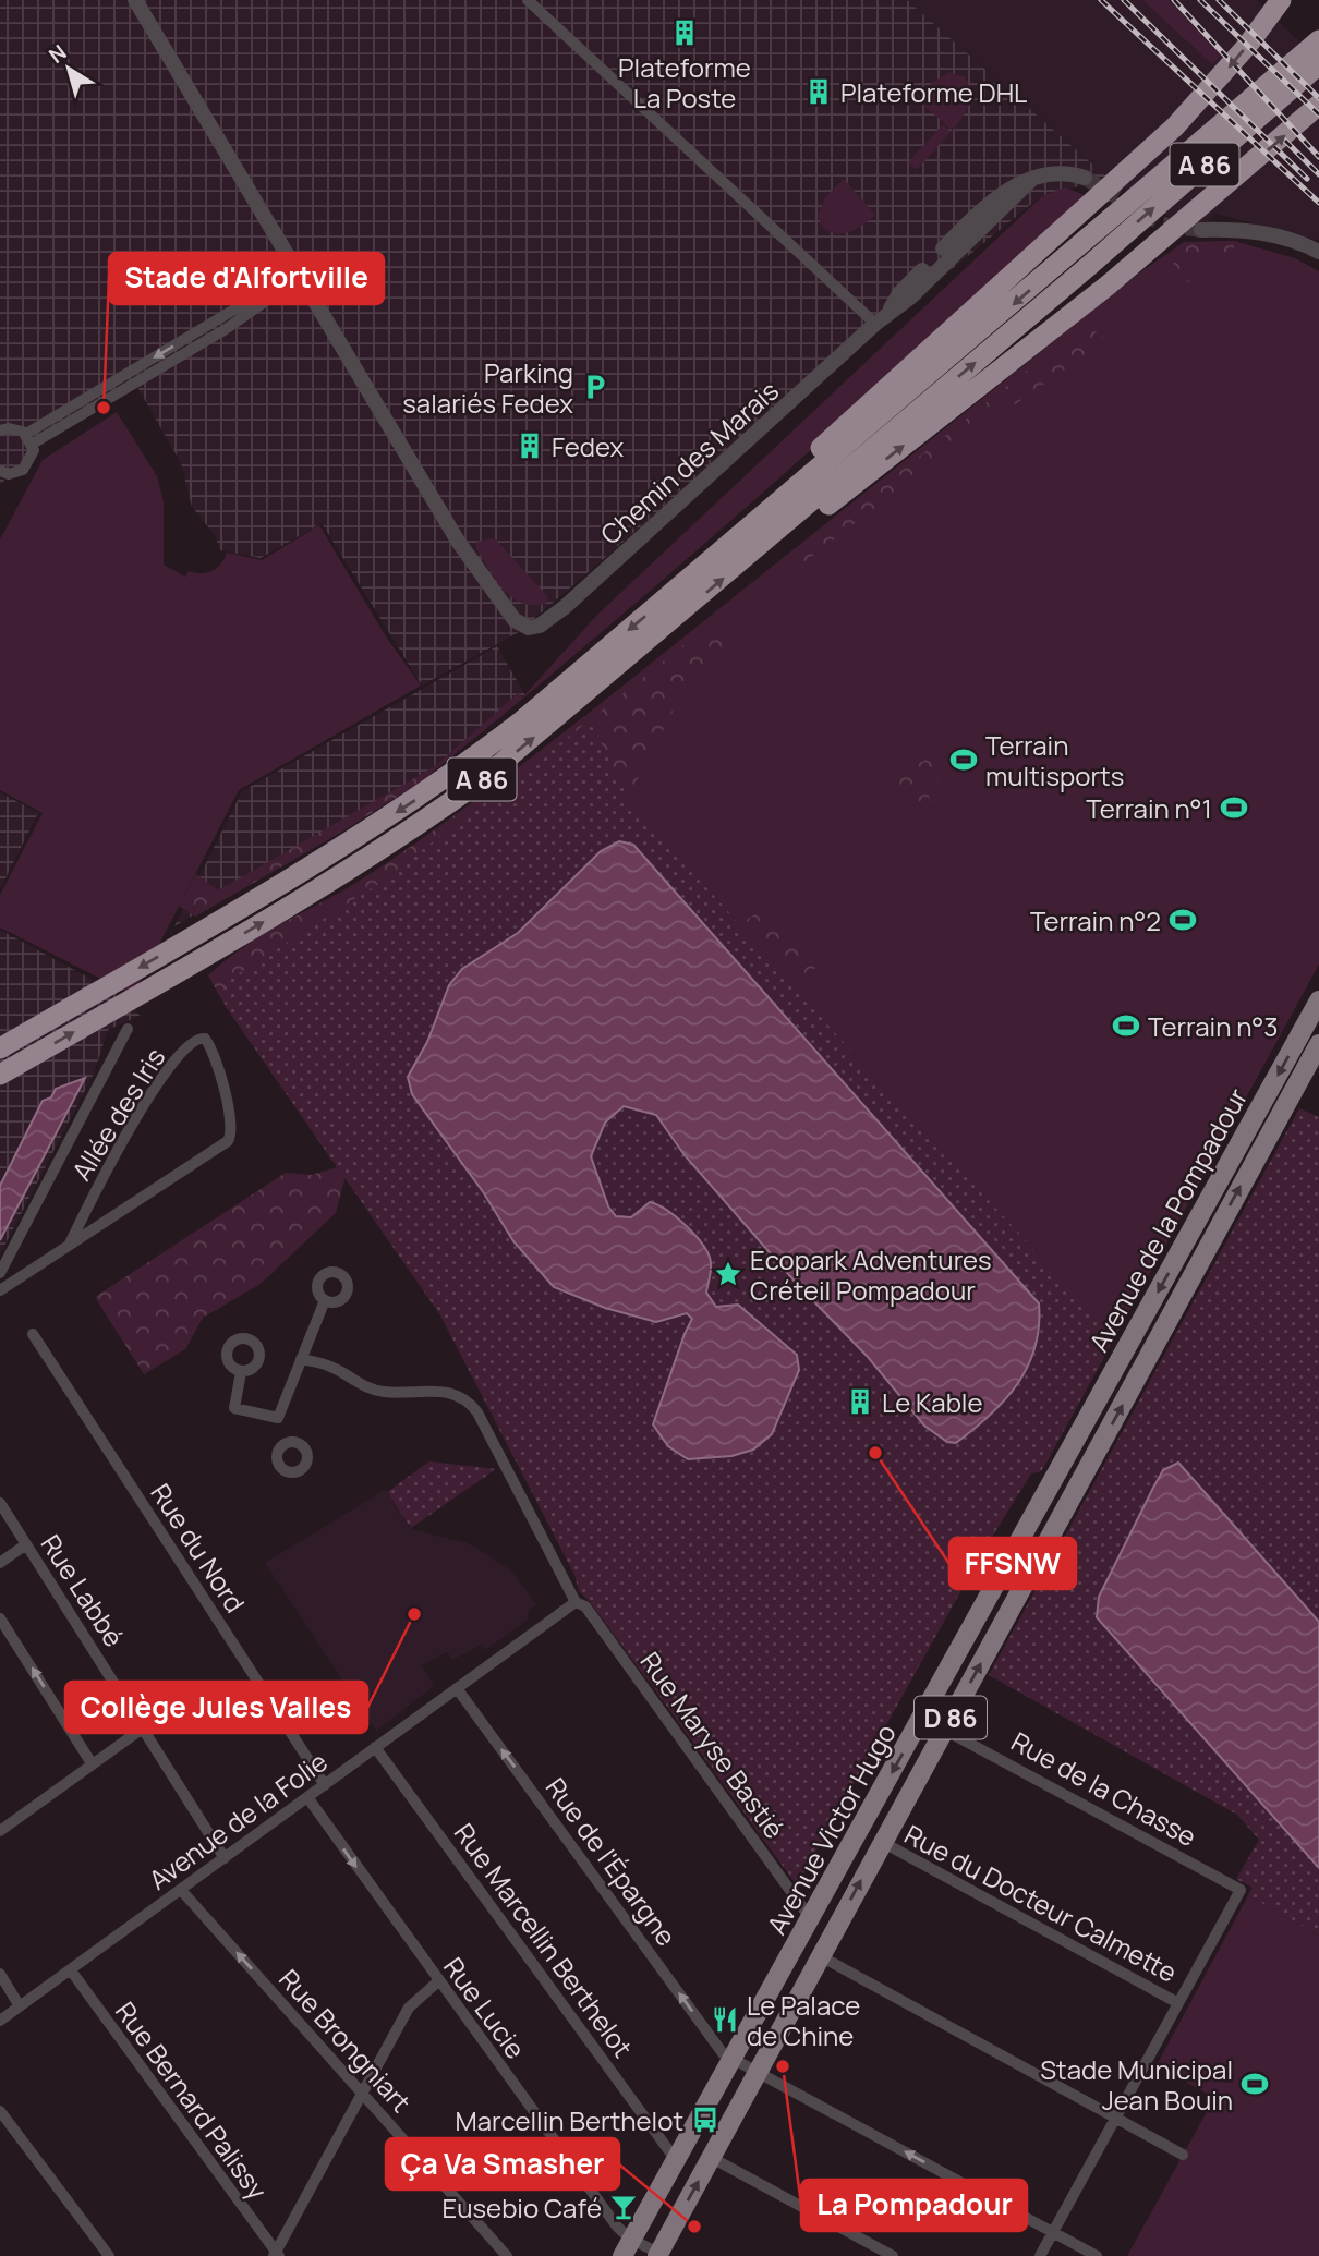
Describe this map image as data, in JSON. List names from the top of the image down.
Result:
{
  "streets": {
    "highway": ["A 86"],
    "main road": ["Avenue de la Pompadour", "D 86", "Avenue Victor Hugo"],
    "street": [
      "Chemin des Marais",
      "Allée des Iris",
      "Rue du Nord",
      "Rue Labbé",
      "Rue Maryse Bastié",
      "Rue de la Chasse",
      "Avenue de la Folie",
      "Rue de l'Épargne",
      "Rue du Docteur Calmette",
      "Rue Marcellin Berthelot",
      "Rue Lucie",
      "Rue Brongniart",
      "Rue Bernard Palissy"
    ]
  },
  "crossings": [
    ["Avenue de la Pompadour", "Avenue Victor Hugo"],
    ["Rue du Nord", "Avenue de la Folie"],
    ["Rue Labbé", "Avenue de la Folie"],
    ["Rue Maryse Bastié", "Avenue de la Folie"],
    ["Rue Maryse Bastié", "Avenue Victor Hugo"],
    ["Rue de la Chasse", "Avenue Victor Hugo"],
    ["Rue de la Chasse", "Rue du Docteur Calmette"],
    ["Avenue de la Folie", "Rue de l'Épargne"],
    ["Avenue de la Folie", "Rue Marcellin Berthelot"],
    ["Avenue de la Folie", "Rue Lucie"],
    ["Avenue de la Folie", "Rue Brongniart"],
    ["Avenue de la Folie", "Rue Bernard Palissy"],
    ["Avenue Victor Hugo", "Rue de l'Épargne"],
    ["Avenue Victor Hugo", "Rue du Docteur Calmette"],
    ["Avenue Victor Hugo", "Rue Marcellin Berthelot"],
    ["Avenue Victor Hugo", "Rue Lucie"]
  ],
  "one_way": ["Rue de l'Épargne", "Rue Lucie", "Rue Brongniart"],
  "places": {
    "building": [
      "Plateforme La Poste",
      "Plateforme DHL",
      "Fedex",
      "Le Kable"
    ],
    "parking": ["Parking salariés Fedex"],
    "other": [
      "Stade d'Alfortville",
      "FFSNW",
      "Collège Jules Valles",
      "La Pompadour",
      "Ça Va Smasher"
    ],
    "sports": [
      "Terrain multisports",
      "Terrain n°1",
      "Terrain n°2",
      "Terrain n°3",
      "Stade Municipal Jean Bouin"
    ],
    "place": ["Ecopark Adventures Créteil Pompadour"],
    "restaurant": ["Le Palace de Chine"],
    "bus stop": ["Marcellin Berthelot"],
    "bar": ["Eusebio Café"]
  },
  "north": "top left"
}
